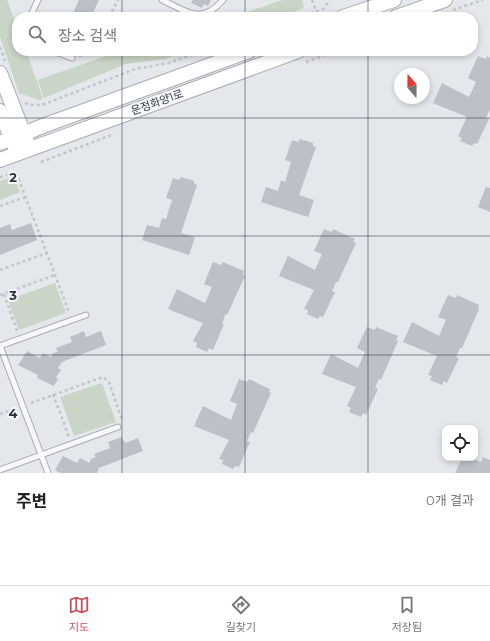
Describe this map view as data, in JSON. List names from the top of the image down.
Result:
{
  "streets": {
    "street": ["운정화양1로"]
  },
  "north": "top",
  "page": {
    "search": "장소 검색",
    "heading": ["주변", "0개 결과"],
    "nav": ["지도", "길찾기", "저장됨"]
  },
  "grid": {
    "rows": ["2", "3", "4"]
  }
}
